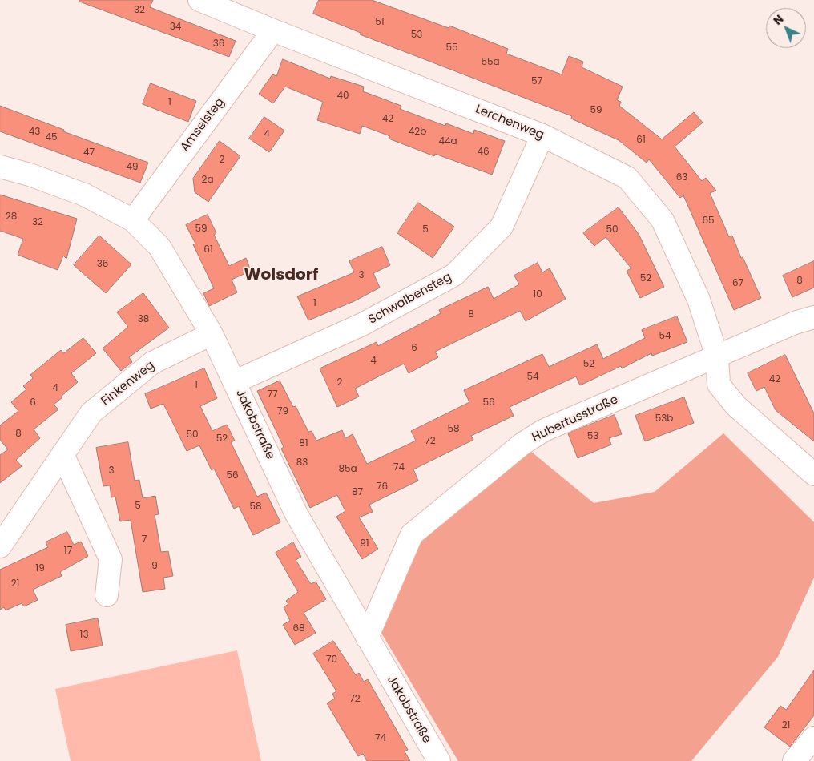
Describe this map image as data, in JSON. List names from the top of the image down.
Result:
{
  "streets": {
    "street": [
      "Lerchenweg",
      "Amselsteg",
      "Schwalbensteg",
      "Finkenweg",
      "Hubertusstraße",
      "Jakobstraße"
    ]
  },
  "crossings": [
    ["Lerchenweg", "Amselsteg"],
    ["Lerchenweg", "Schwalbensteg"],
    ["Lerchenweg", "Hubertusstraße"],
    ["Amselsteg", "Jakobstraße"],
    ["Schwalbensteg", "Jakobstraße"],
    ["Finkenweg", "Jakobstraße"],
    ["Hubertusstraße", "Jakobstraße"]
  ],
  "districts": ["Wolsdorf"],
  "house_numbers": [
    "32",
    "51",
    "34",
    "53",
    "36",
    "55",
    "55a",
    "57",
    "40",
    "1",
    "59",
    "42",
    "43",
    "42b",
    "4",
    "45",
    "61",
    "44a",
    "46",
    "47",
    "2",
    "49",
    "63",
    "2a",
    "28",
    "65",
    "32",
    "59",
    "5",
    "50",
    "61",
    "36",
    "3",
    "52",
    "8",
    "67",
    "10",
    "1",
    "8",
    "38",
    "54",
    "6",
    "4",
    "52",
    "54",
    "42",
    "2",
    "1",
    "4",
    "77",
    "6",
    "56",
    "79",
    "53b",
    "58",
    "8",
    "50",
    "53",
    "52",
    "72",
    "81",
    "83",
    "74",
    "85a",
    "3",
    "56",
    "76",
    "87",
    "5",
    "58",
    "7",
    "91",
    "17",
    "9",
    "19",
    "21",
    "68",
    "13",
    "70",
    "72",
    "21",
    "74"
  ],
  "north": "top left"
}
